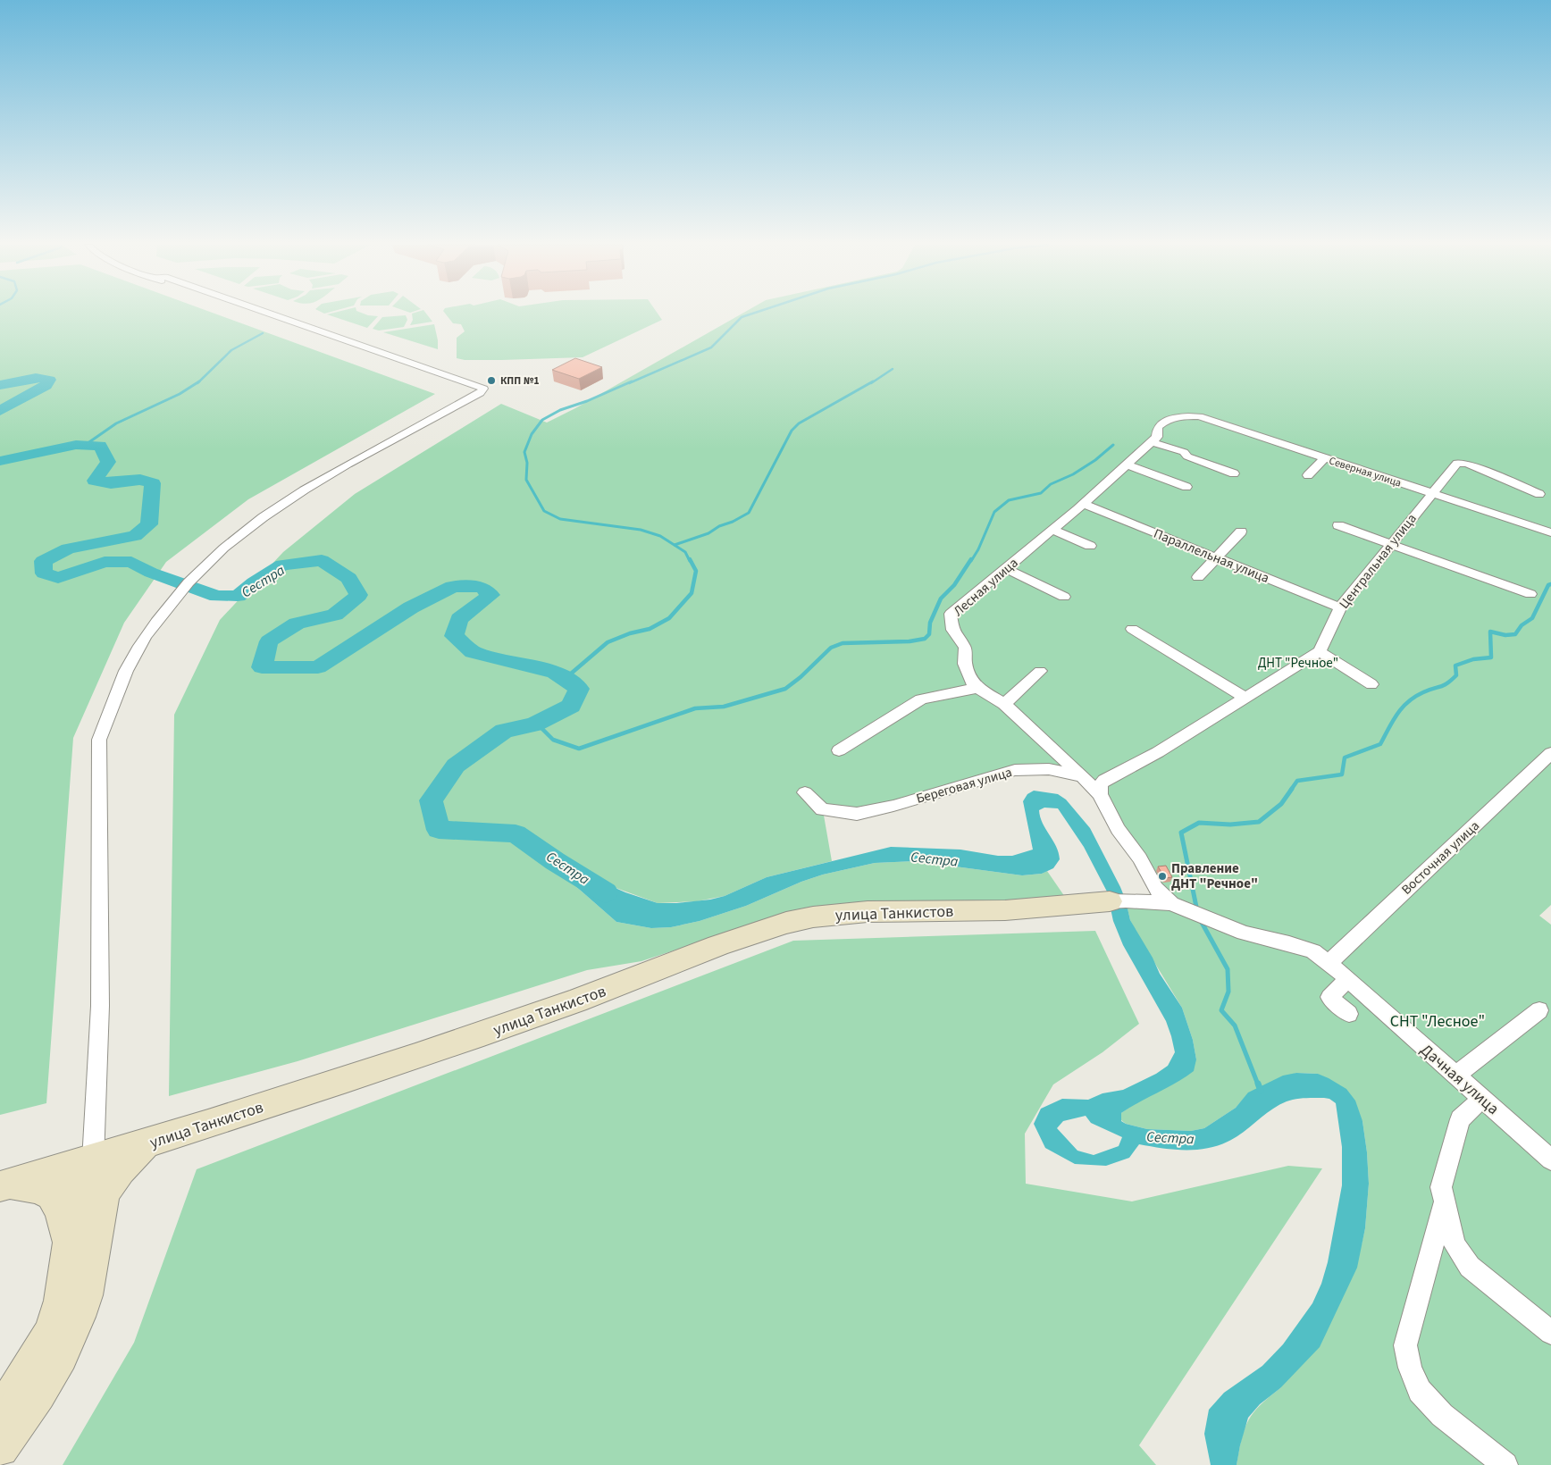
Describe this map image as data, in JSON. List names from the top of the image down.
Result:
{
  "streets": {
    "street": [
      "Северная улица",
      "Параллельная улица",
      "Центральная улица",
      "Лесная улица",
      "Береговая улица",
      "Восточная улица",
      "улица Танкистов",
      "Дачная улица"
    ]
  },
  "crossings": [
    ["Северная улица", "Центральная улица"],
    ["Северная улица", "Лесная улица"],
    ["Параллельная улица", "Центральная улица"],
    ["Параллельная улица", "Лесная улица"],
    ["Восточная улица", "Дачная улица"]
  ],
  "water": ["Сестра"],
  "parks": ["ДНТ \"Речное\"", "СНТ \"Лесное\""],
  "places": ["КПП №1", "Правление ДНТ \"Речное\""]
}
